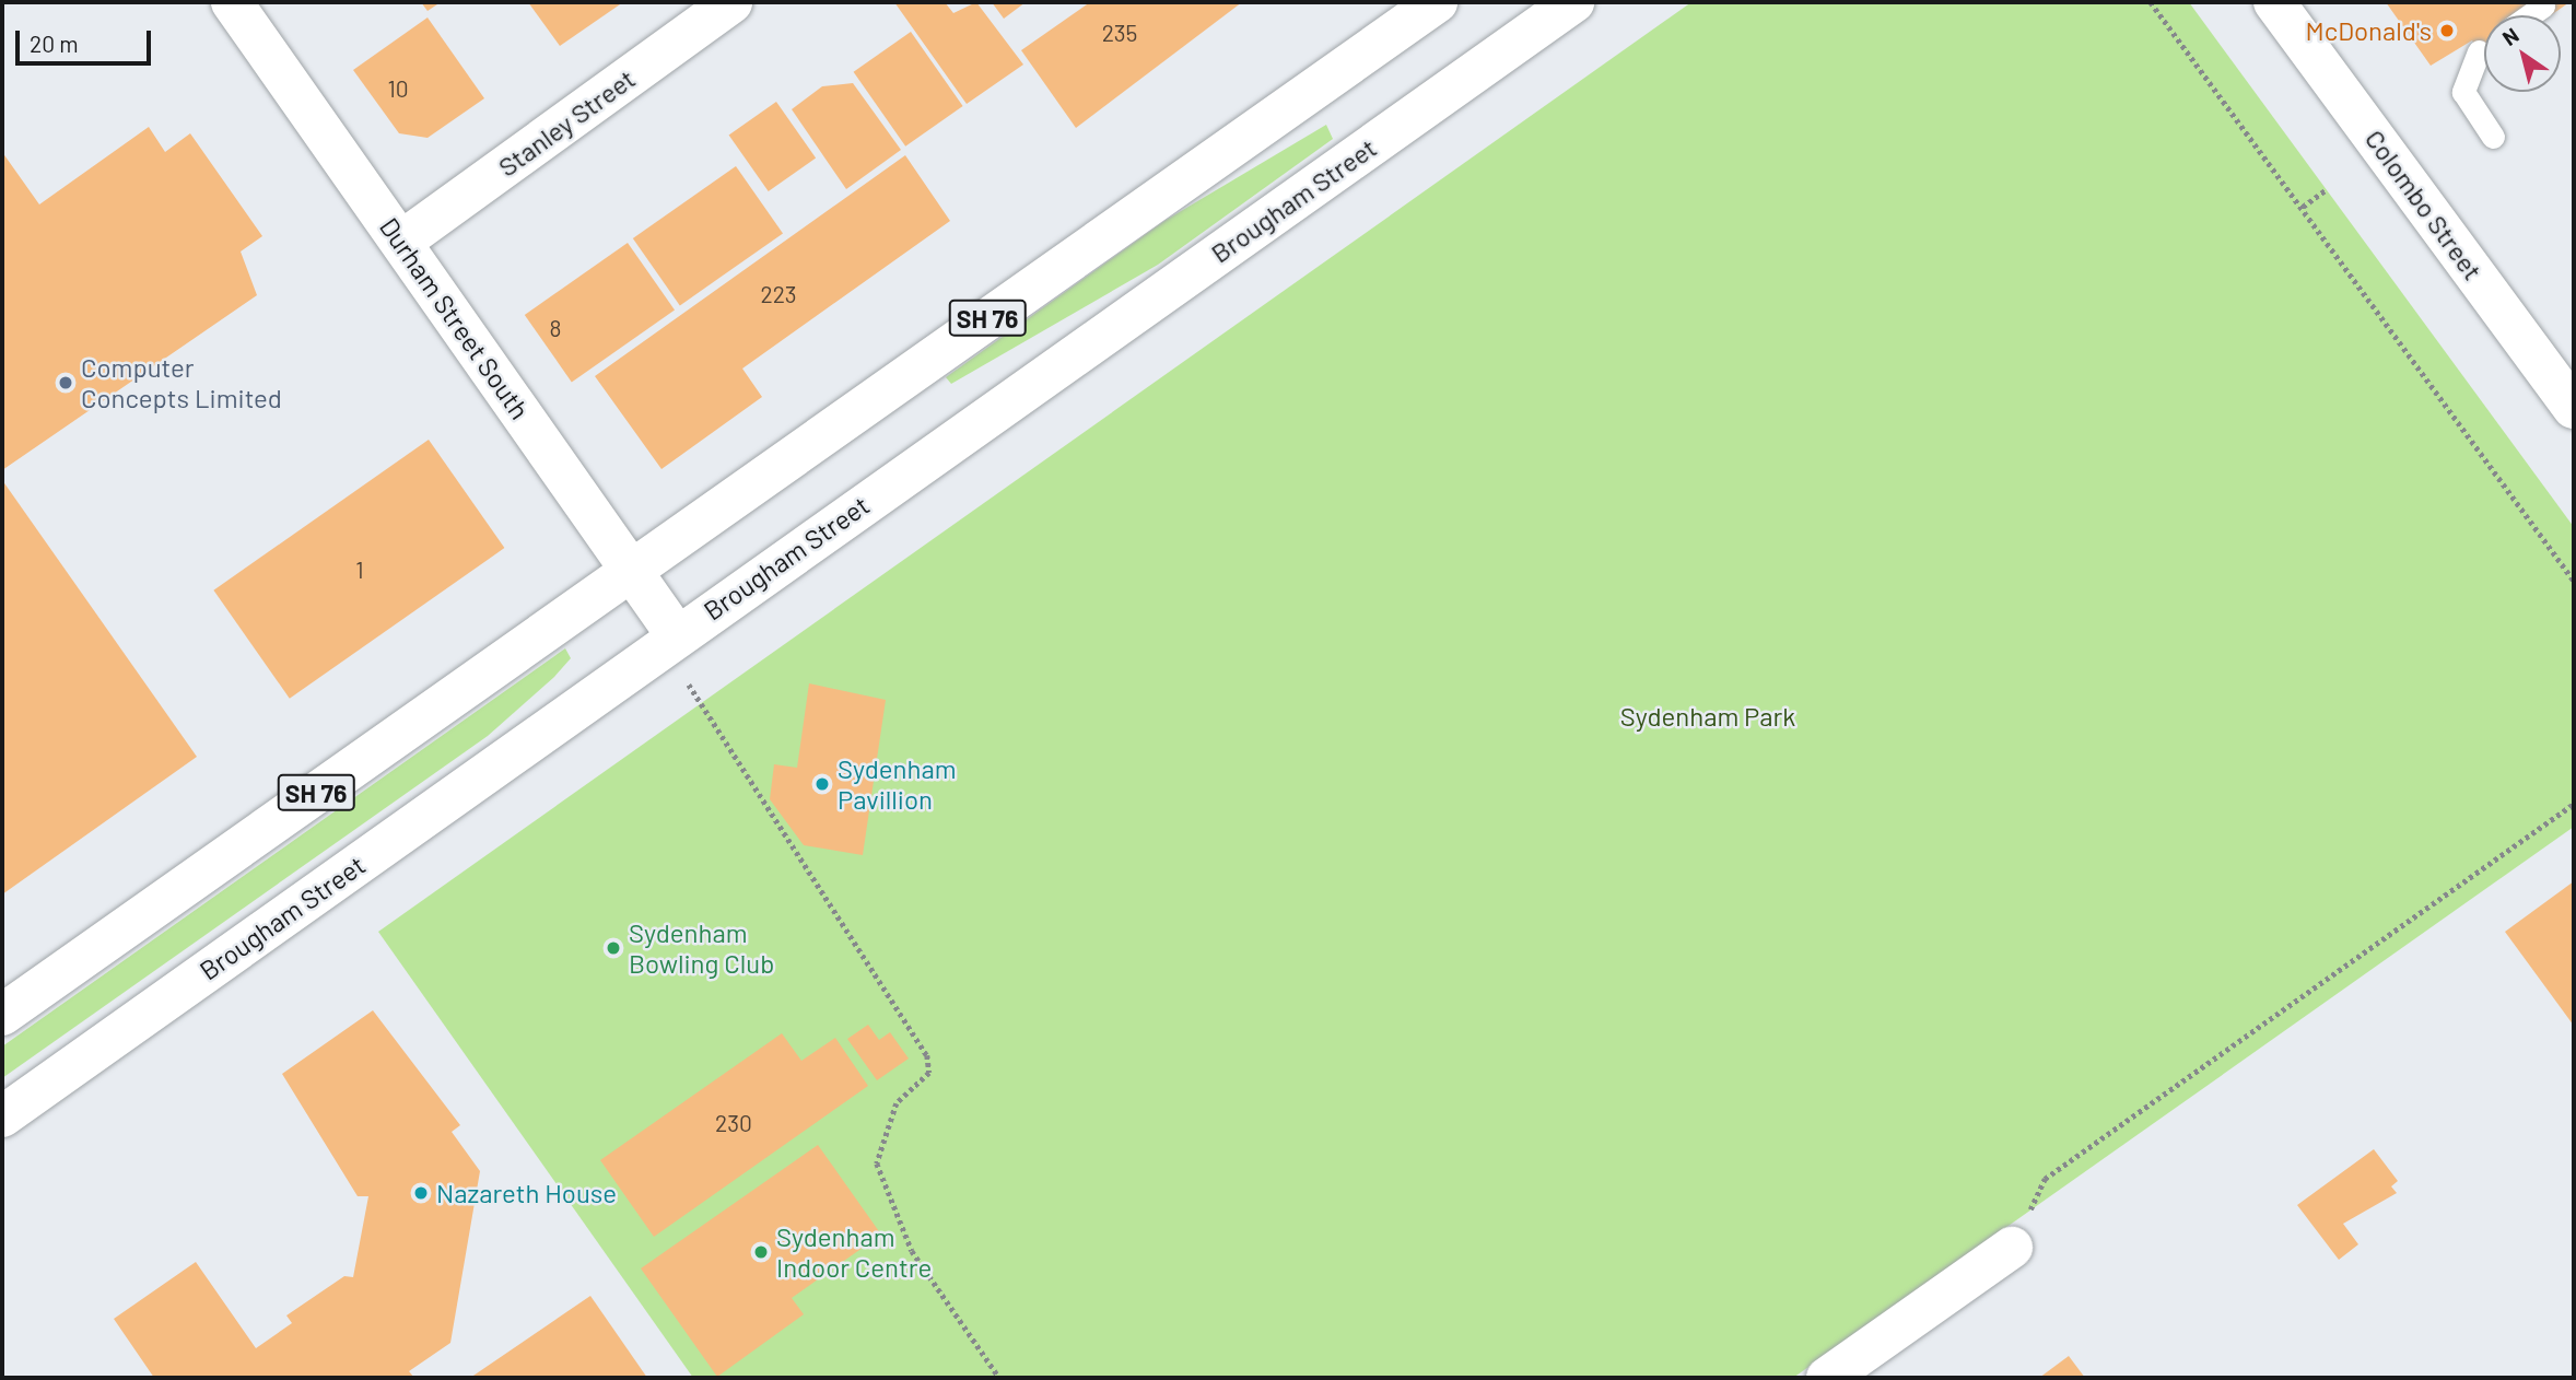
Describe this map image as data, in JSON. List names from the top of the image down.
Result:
{
  "streets": {
    "main road": [
      "Stanley Street",
      "Brougham Street",
      "Colombo Street",
      "Durham Street South",
      "SH 76"
    ]
  },
  "crossings": [
    ["Stanley Street", "Durham Street South"],
    ["Brougham Street", "Durham Street South"],
    ["Durham Street South", "SH 76"]
  ],
  "parks": ["Sydenham Park"],
  "places": [
    "McDonald's",
    "Computer Concepts Limited",
    "Sydenham Pavillion",
    "Sydenham Bowling Club",
    "Nazareth House",
    "Sydenham Indoor Centre"
  ],
  "house_numbers": [
    "235",
    "10",
    "223",
    "8",
    "1",
    "230"
  ],
  "scale_bar": "20 m",
  "north": "top left"
}
